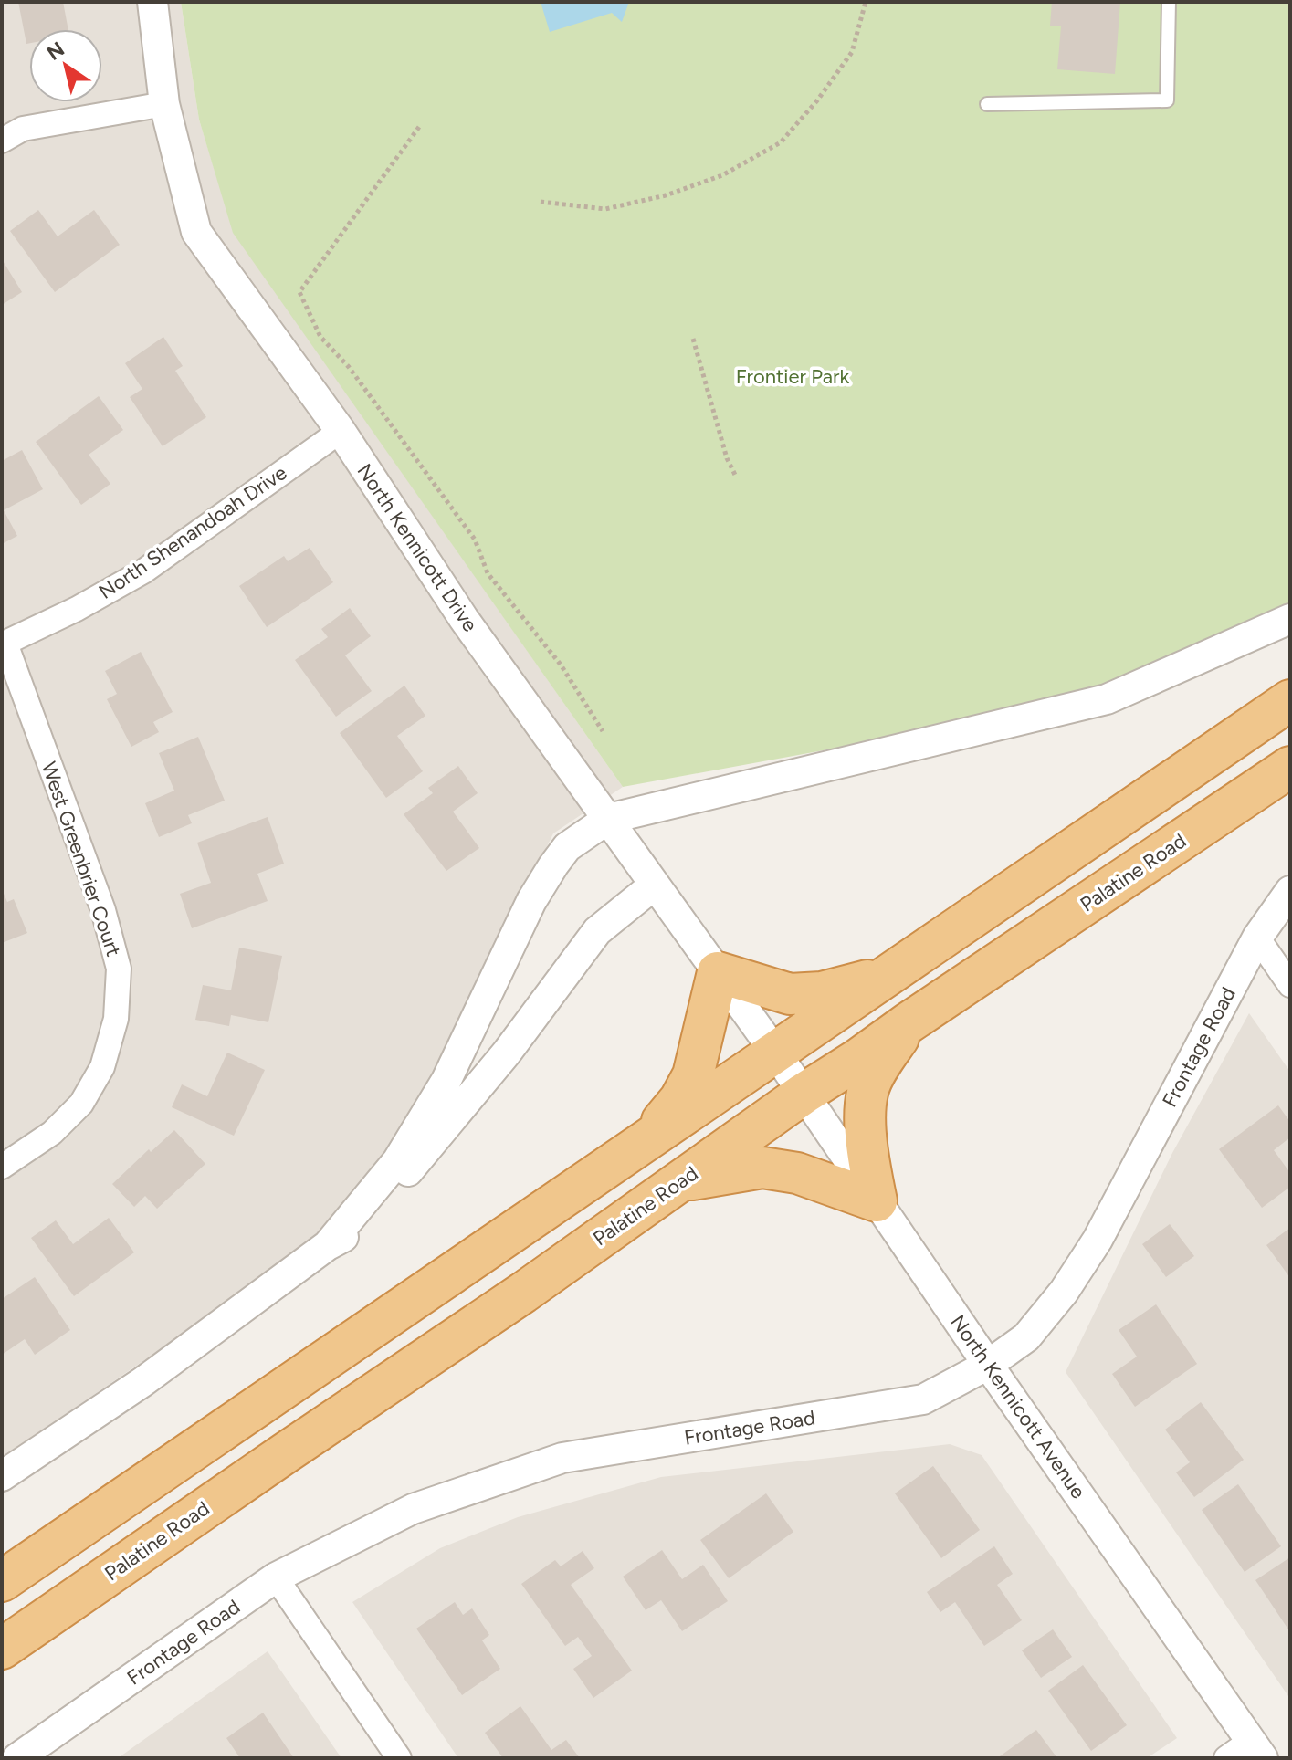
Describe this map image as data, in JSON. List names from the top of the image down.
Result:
{
  "streets": {
    "highway": ["Palatine Road"],
    "street": [
      "North Shenandoah Drive",
      "North Kennicott Drive",
      "West Greenbrier Court",
      "Frontage Road",
      "North Kennicott Avenue"
    ]
  },
  "crossings": [
    ["North Shenandoah Drive", "North Kennicott Drive"],
    ["North Shenandoah Drive", "West Greenbrier Court"],
    ["North Kennicott Drive", "North Kennicott Avenue"],
    ["Palatine Road", "North Kennicott Avenue"],
    ["Frontage Road", "North Kennicott Avenue"]
  ],
  "parks": ["Frontier Park"],
  "north": "top left"
}
